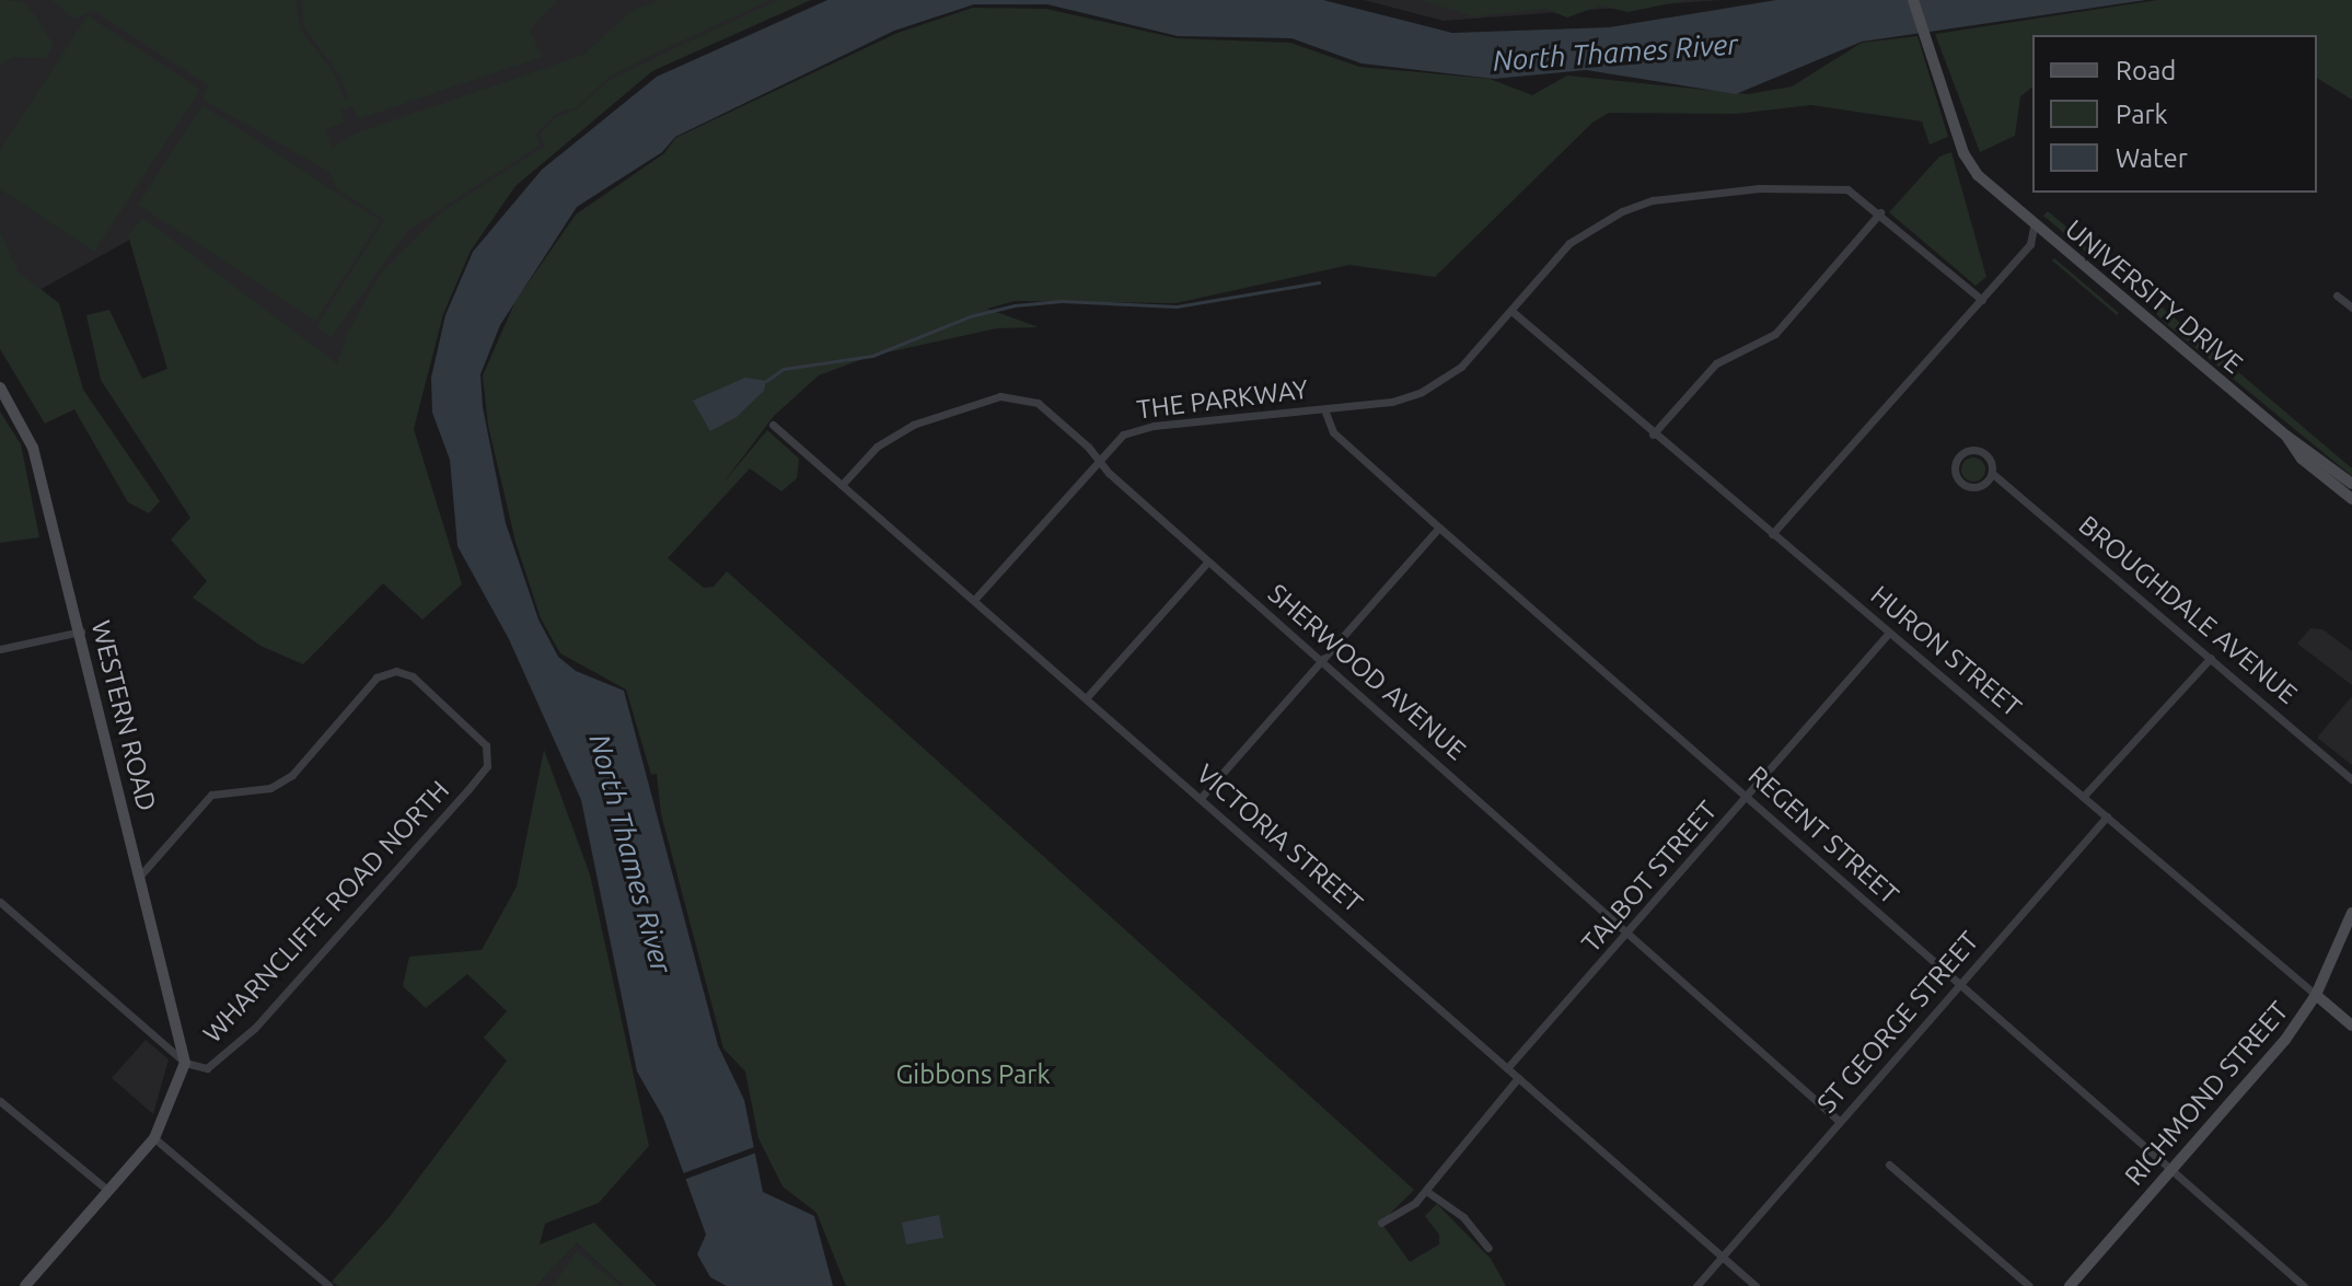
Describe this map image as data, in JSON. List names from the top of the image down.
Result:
{
  "streets": {
    "main road": [
      "UNIVERSITY DRIVE",
      "HURON STREET",
      "WESTERN ROAD",
      "WHARNCLIFFE ROAD NORTH",
      "RICHMOND STREET"
    ],
    "street": [
      "THE PARKWAY",
      "BROUGHDALE AVENUE",
      "SHERWOOD AVENUE",
      "REGENT STREET",
      "VICTORIA STREET",
      "TALBOT STREET",
      "ST GEORGE STREET"
    ]
  },
  "crossings": [
    ["THE PARKWAY", "HURON STREET"],
    ["THE PARKWAY", "SHERWOOD AVENUE"],
    ["THE PARKWAY", "REGENT STREET"],
    ["THE PARKWAY", "VICTORIA STREET"],
    ["HURON STREET", "TALBOT STREET"],
    ["HURON STREET", "ST GEORGE STREET"],
    ["HURON STREET", "RICHMOND STREET"],
    ["SHERWOOD AVENUE", "VICTORIA STREET"],
    ["SHERWOOD AVENUE", "TALBOT STREET"],
    ["SHERWOOD AVENUE", "ST GEORGE STREET"],
    ["WESTERN ROAD", "WHARNCLIFFE ROAD NORTH"],
    ["REGENT STREET", "TALBOT STREET"],
    ["REGENT STREET", "ST GEORGE STREET"],
    ["REGENT STREET", "RICHMOND STREET"],
    ["VICTORIA STREET", "TALBOT STREET"],
    ["VICTORIA STREET", "ST GEORGE STREET"]
  ],
  "water": ["North Thames River"],
  "parks": ["Gibbons Park"],
  "legend": ["Road", "Park", "Water"]
}
